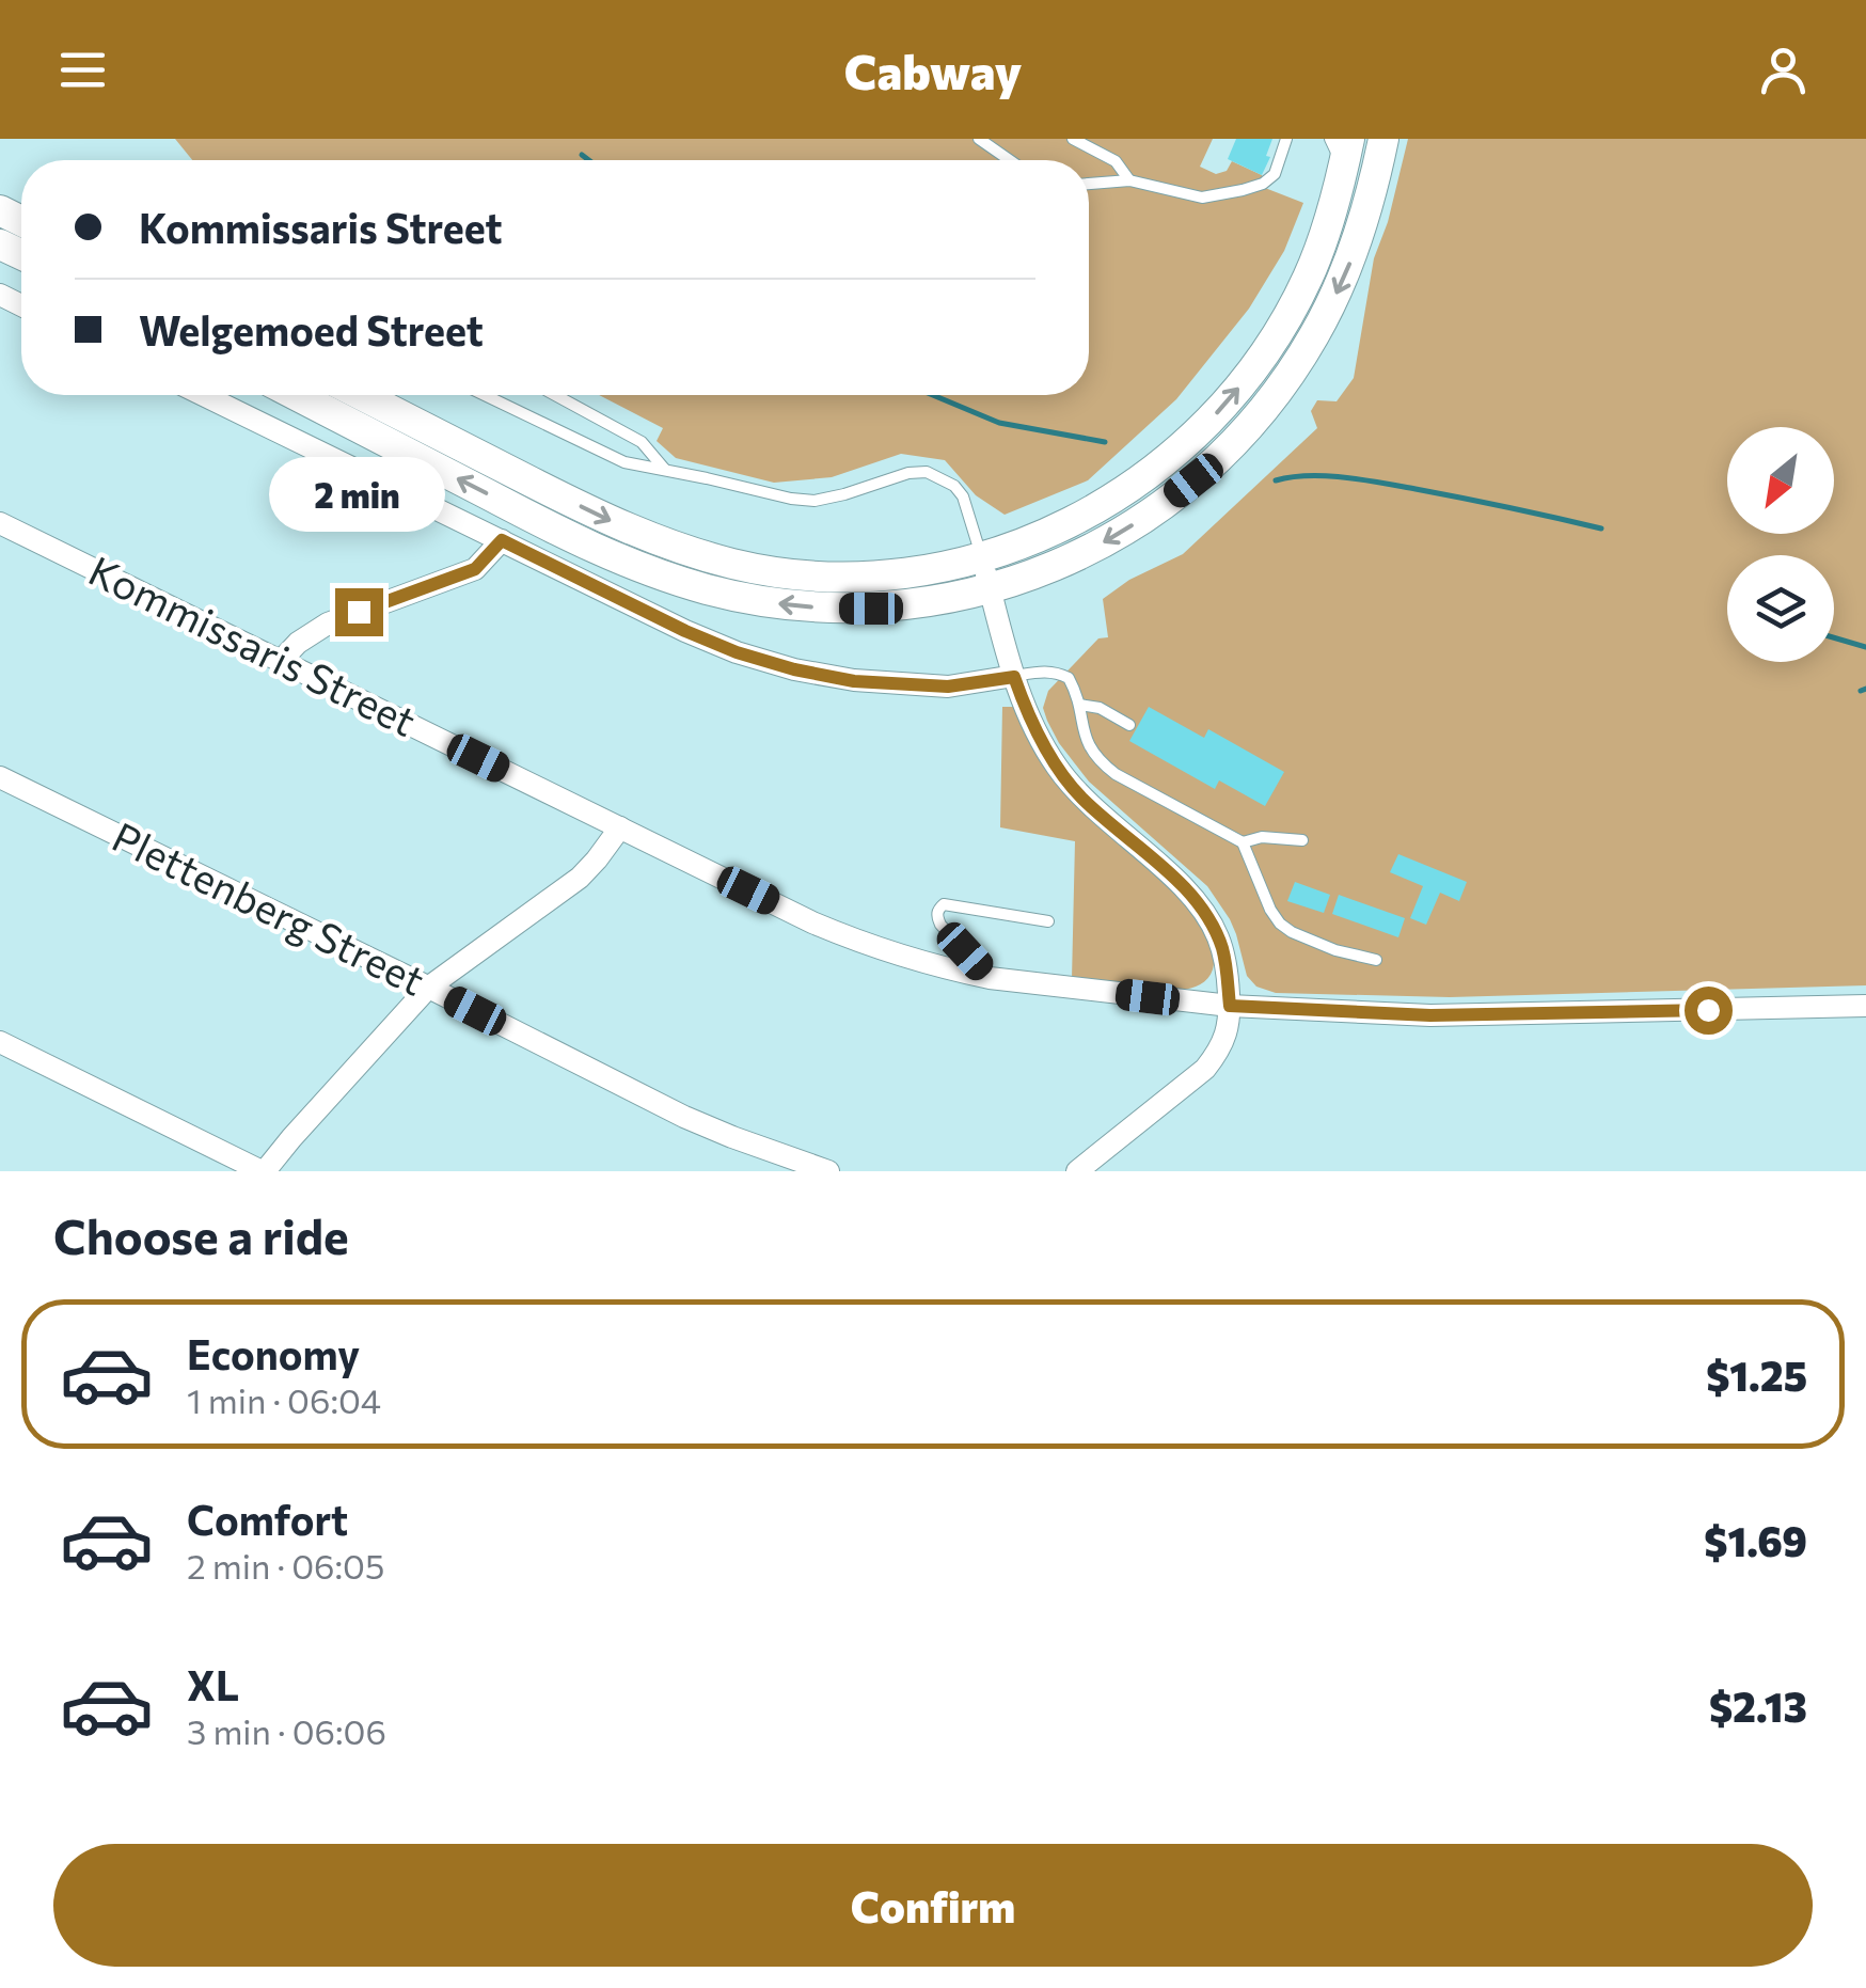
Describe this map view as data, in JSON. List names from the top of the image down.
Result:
{
  "streets": {
    "street": ["Kommissaris Street", "Plettenberg Street"]
  },
  "north": "bottom left",
  "page": {
    "header": "Cabway",
    "banner": ["Kommissaris Street", "Welgemoed Street"],
    "bubble": "2 min",
    "heading": "Choose a ride",
    "list": [
      {
        "name": "Economy",
        "note": "1 min · 06:04",
        "value": "$1.25"
      },
      {
        "name": "Comfort",
        "note": "2 min · 06:05",
        "value": "$1.69"
      },
      {
        "name": "XL",
        "note": "3 min · 06:06",
        "value": "$2.13"
      }
    ],
    "buttons": "Confirm"
  }
}
